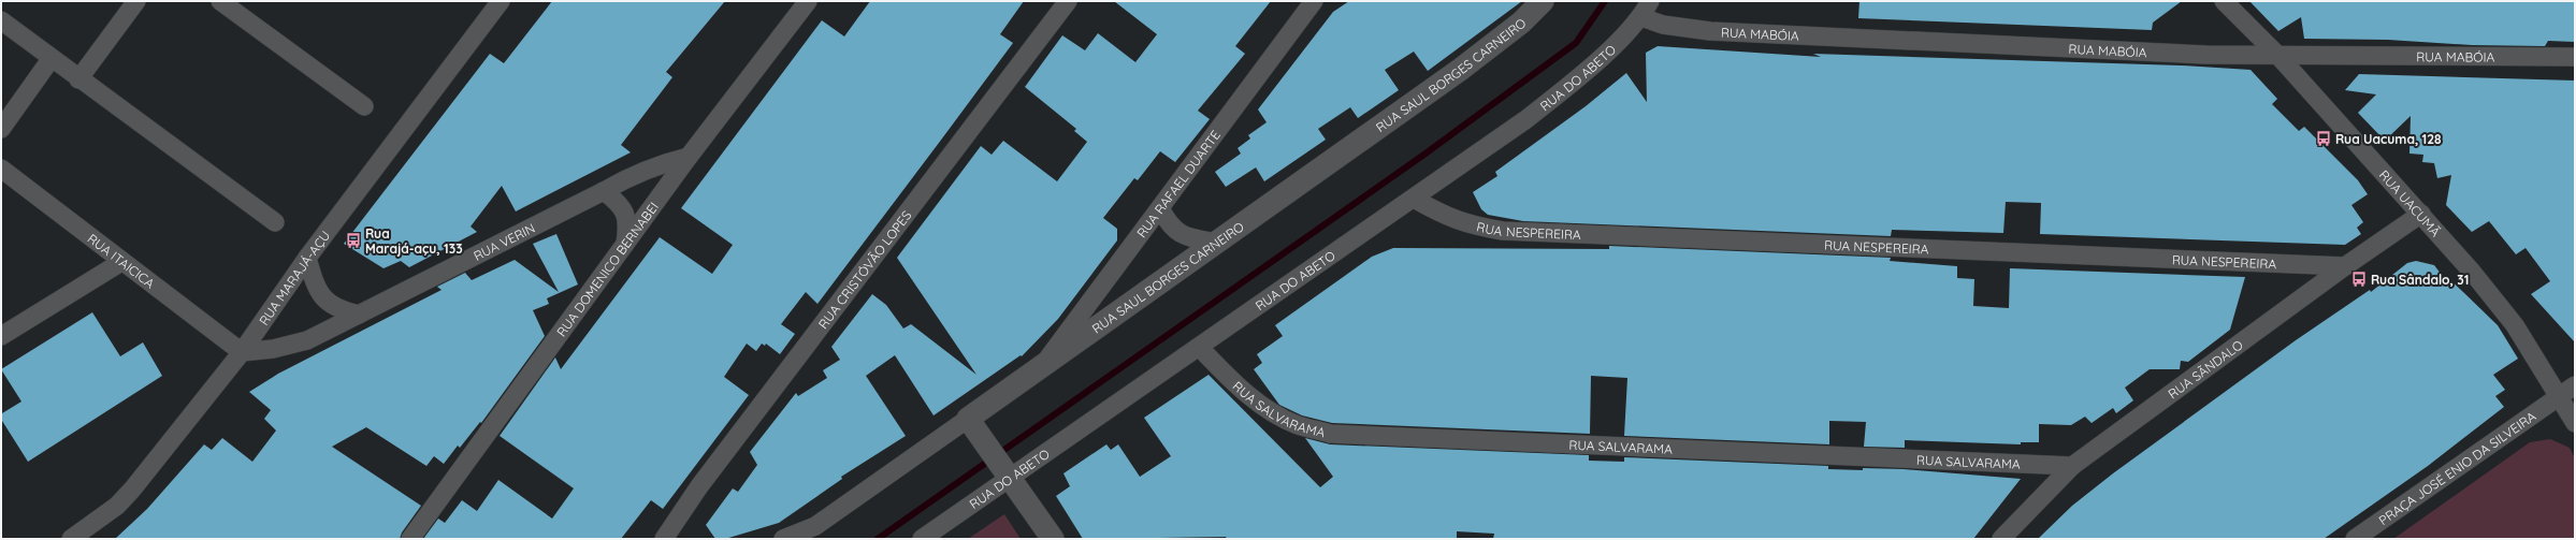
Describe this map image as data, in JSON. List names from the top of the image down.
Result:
{
  "streets": {
    "street": [
      "RUA MABÓIA",
      "RUA SAUL BORGES CARNEIRO",
      "RUA DO ABETO",
      "RUA RAFAEL DUARTE",
      "RUA UACUMÃ",
      "RUA NESPEREIRA",
      "RUA VERIN",
      "RUA ITAICICA",
      "RUA DOMENICO BERNABEI",
      "RUA CRISTÓVÃO LOPES",
      "RUA MARAJÁ-AÇU",
      "RUA SÃNDALO",
      "RUA SALVARAMA",
      "PRAÇA JOSÉ ENIO DA SILVEIRA"
    ]
  },
  "crossings": [
    ["RUA MABÓIA", "RUA DO ABETO"],
    ["RUA MABÓIA", "RUA UACUMÃ"],
    ["RUA SAUL BORGES CARNEIRO", "RUA RAFAEL DUARTE"],
    ["RUA DO ABETO", "RUA NESPEREIRA"],
    ["RUA DO ABETO", "RUA SALVARAMA"],
    ["RUA UACUMÃ", "RUA SÃNDALO"],
    ["RUA UACUMÃ", "PRAÇA JOSÉ ENIO DA SILVEIRA"],
    ["RUA NESPEREIRA", "RUA SÃNDALO"],
    ["RUA VERIN", "RUA ITAICICA"],
    ["RUA VERIN", "RUA DOMENICO BERNABEI"],
    ["RUA VERIN", "RUA MARAJÁ-AÇU"],
    ["RUA ITAICICA", "RUA MARAJÁ-AÇU"],
    ["RUA SÃNDALO", "RUA SALVARAMA"]
  ],
  "places": {
    "bus stop": ["Rua Uacuma, 128", "Rua Marajá-açu, 133", "Rua Sândalo, 31"]
  }
}
